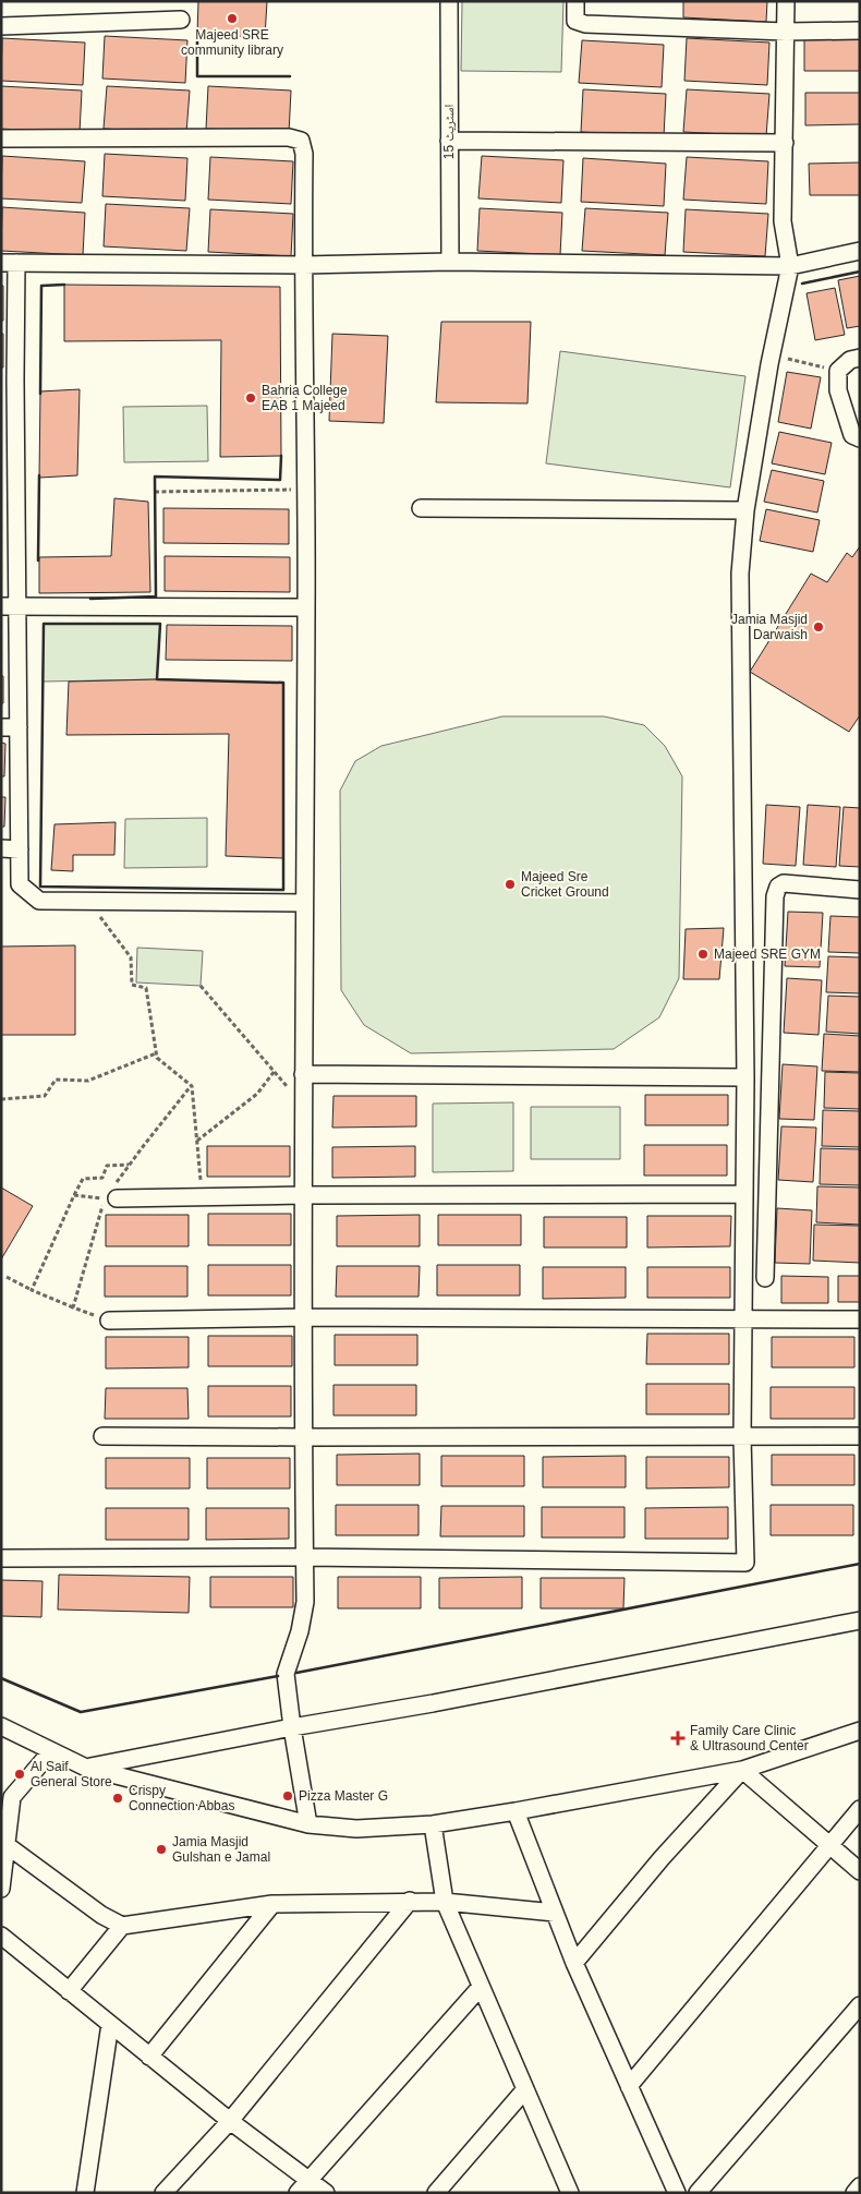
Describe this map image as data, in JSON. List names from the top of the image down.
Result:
{
  "streets": {
    "street": ["اسٹریٹ 15"]
  },
  "places": {
    "other": [
      "Majeed SRE community library",
      "Bahria College EAB 1 Majeed",
      "Jamia Masjid Darwaish",
      "Majeed Sre Cricket Ground",
      "Majeed SRE GYM",
      "Al Saif General Store",
      "Pizza Master G",
      "Crispy Connection Abbas",
      "Jamia Masjid Gulshan e Jamal"
    ],
    "health": ["Family Care Clinic & Ultrasound Center"]
  }
}
